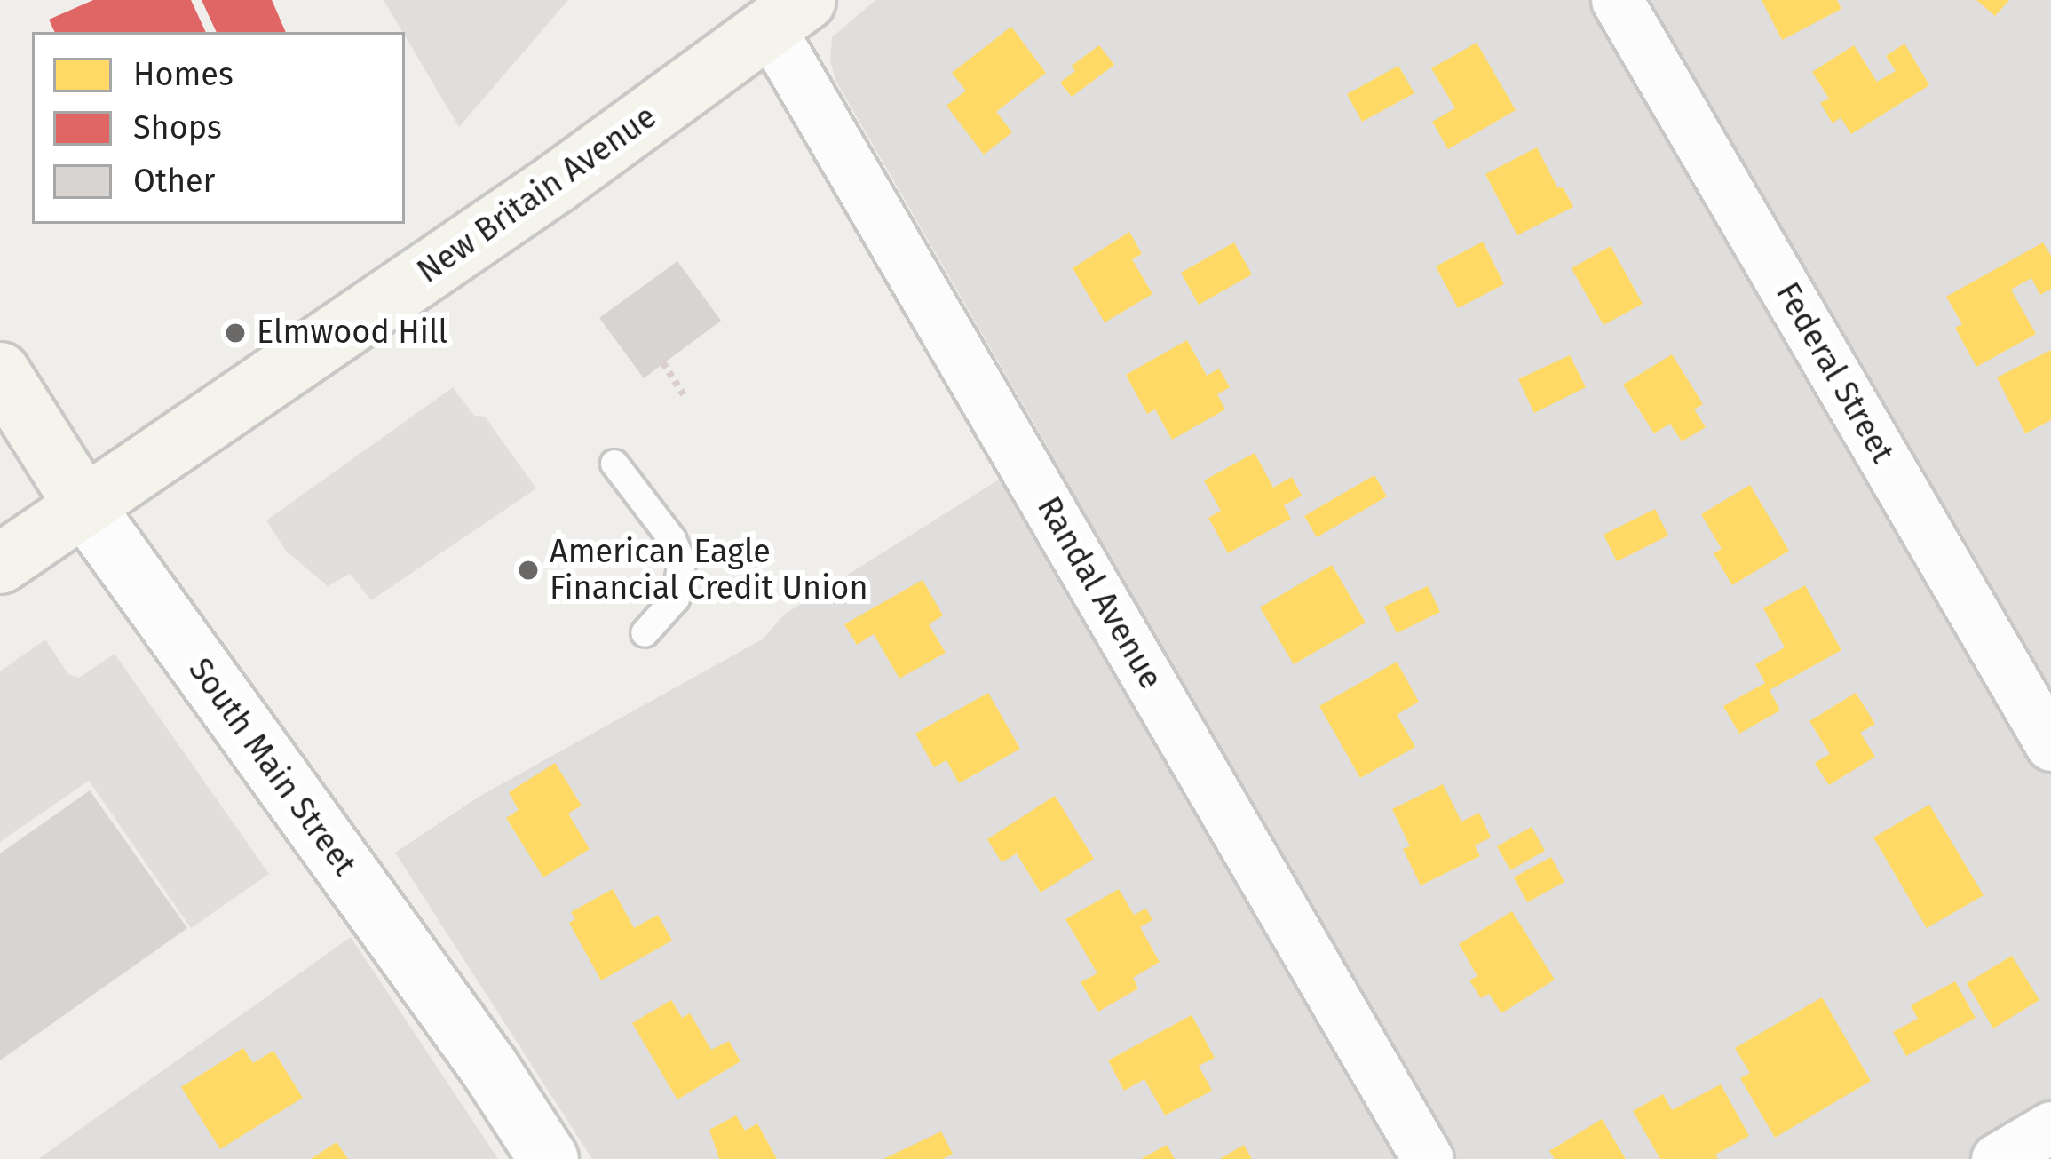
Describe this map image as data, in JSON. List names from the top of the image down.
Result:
{
  "streets": {
    "main road": ["New Britain Avenue", "South Main Street"],
    "street": ["Federal Street", "Randal Avenue"]
  },
  "crossings": [
    ["New Britain Avenue", "Randal Avenue"],
    ["New Britain Avenue", "South Main Street"]
  ],
  "places": ["Elmwood Hill", "American Eagle Financial Credit Union"],
  "legend": ["Homes", "Shops", "Other"]
}
